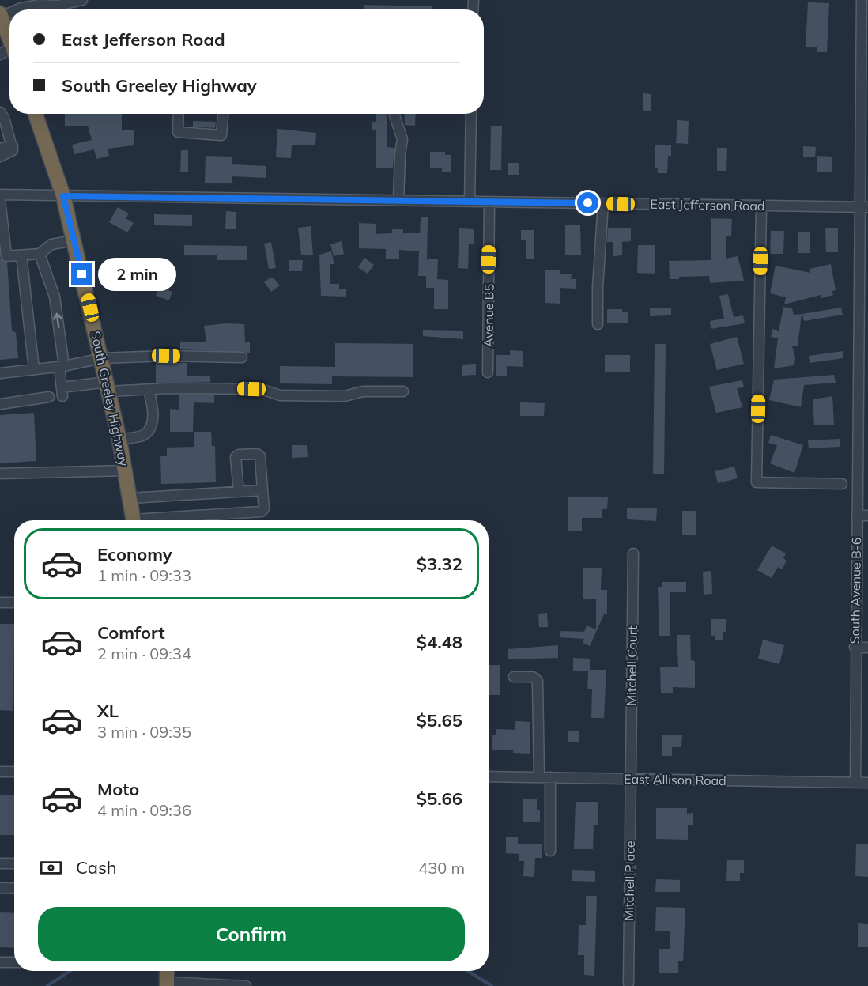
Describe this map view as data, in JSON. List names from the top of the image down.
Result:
{
  "streets": {
    "highway": ["South Greeley Highway"],
    "street": [
      "East Jefferson Road",
      "Avenue B5",
      "South Avenue B-6",
      "Mitchell Court",
      "East Allison Road",
      "Mitchell Place"
    ]
  },
  "crossings": [
    ["East Jefferson Road", "Avenue B5"],
    ["East Jefferson Road", "South Greeley Highway"],
    ["East Jefferson Road", "South Avenue B-6"],
    ["South Avenue B-6", "East Allison Road"],
    ["Mitchell Court", "East Allison Road"],
    ["Mitchell Court", "Mitchell Place"],
    ["East Allison Road", "Mitchell Place"]
  ],
  "page": {
    "banner": ["East Jefferson Road", "South Greeley Highway"],
    "bubble": "2 min",
    "list": [
      {
        "name": "Economy",
        "note": "1 min · 09:33",
        "value": "$3.32"
      },
      {
        "name": "Comfort",
        "note": "2 min · 09:34",
        "value": "$4.48"
      },
      {
        "name": "XL",
        "note": "3 min · 09:35",
        "value": "$5.65"
      },
      {
        "name": "Moto",
        "note": "4 min · 09:36",
        "value": "$5.66"
      }
    ],
    "pay": ["Cash", "430 m"],
    "buttons": "Confirm"
  }
}
